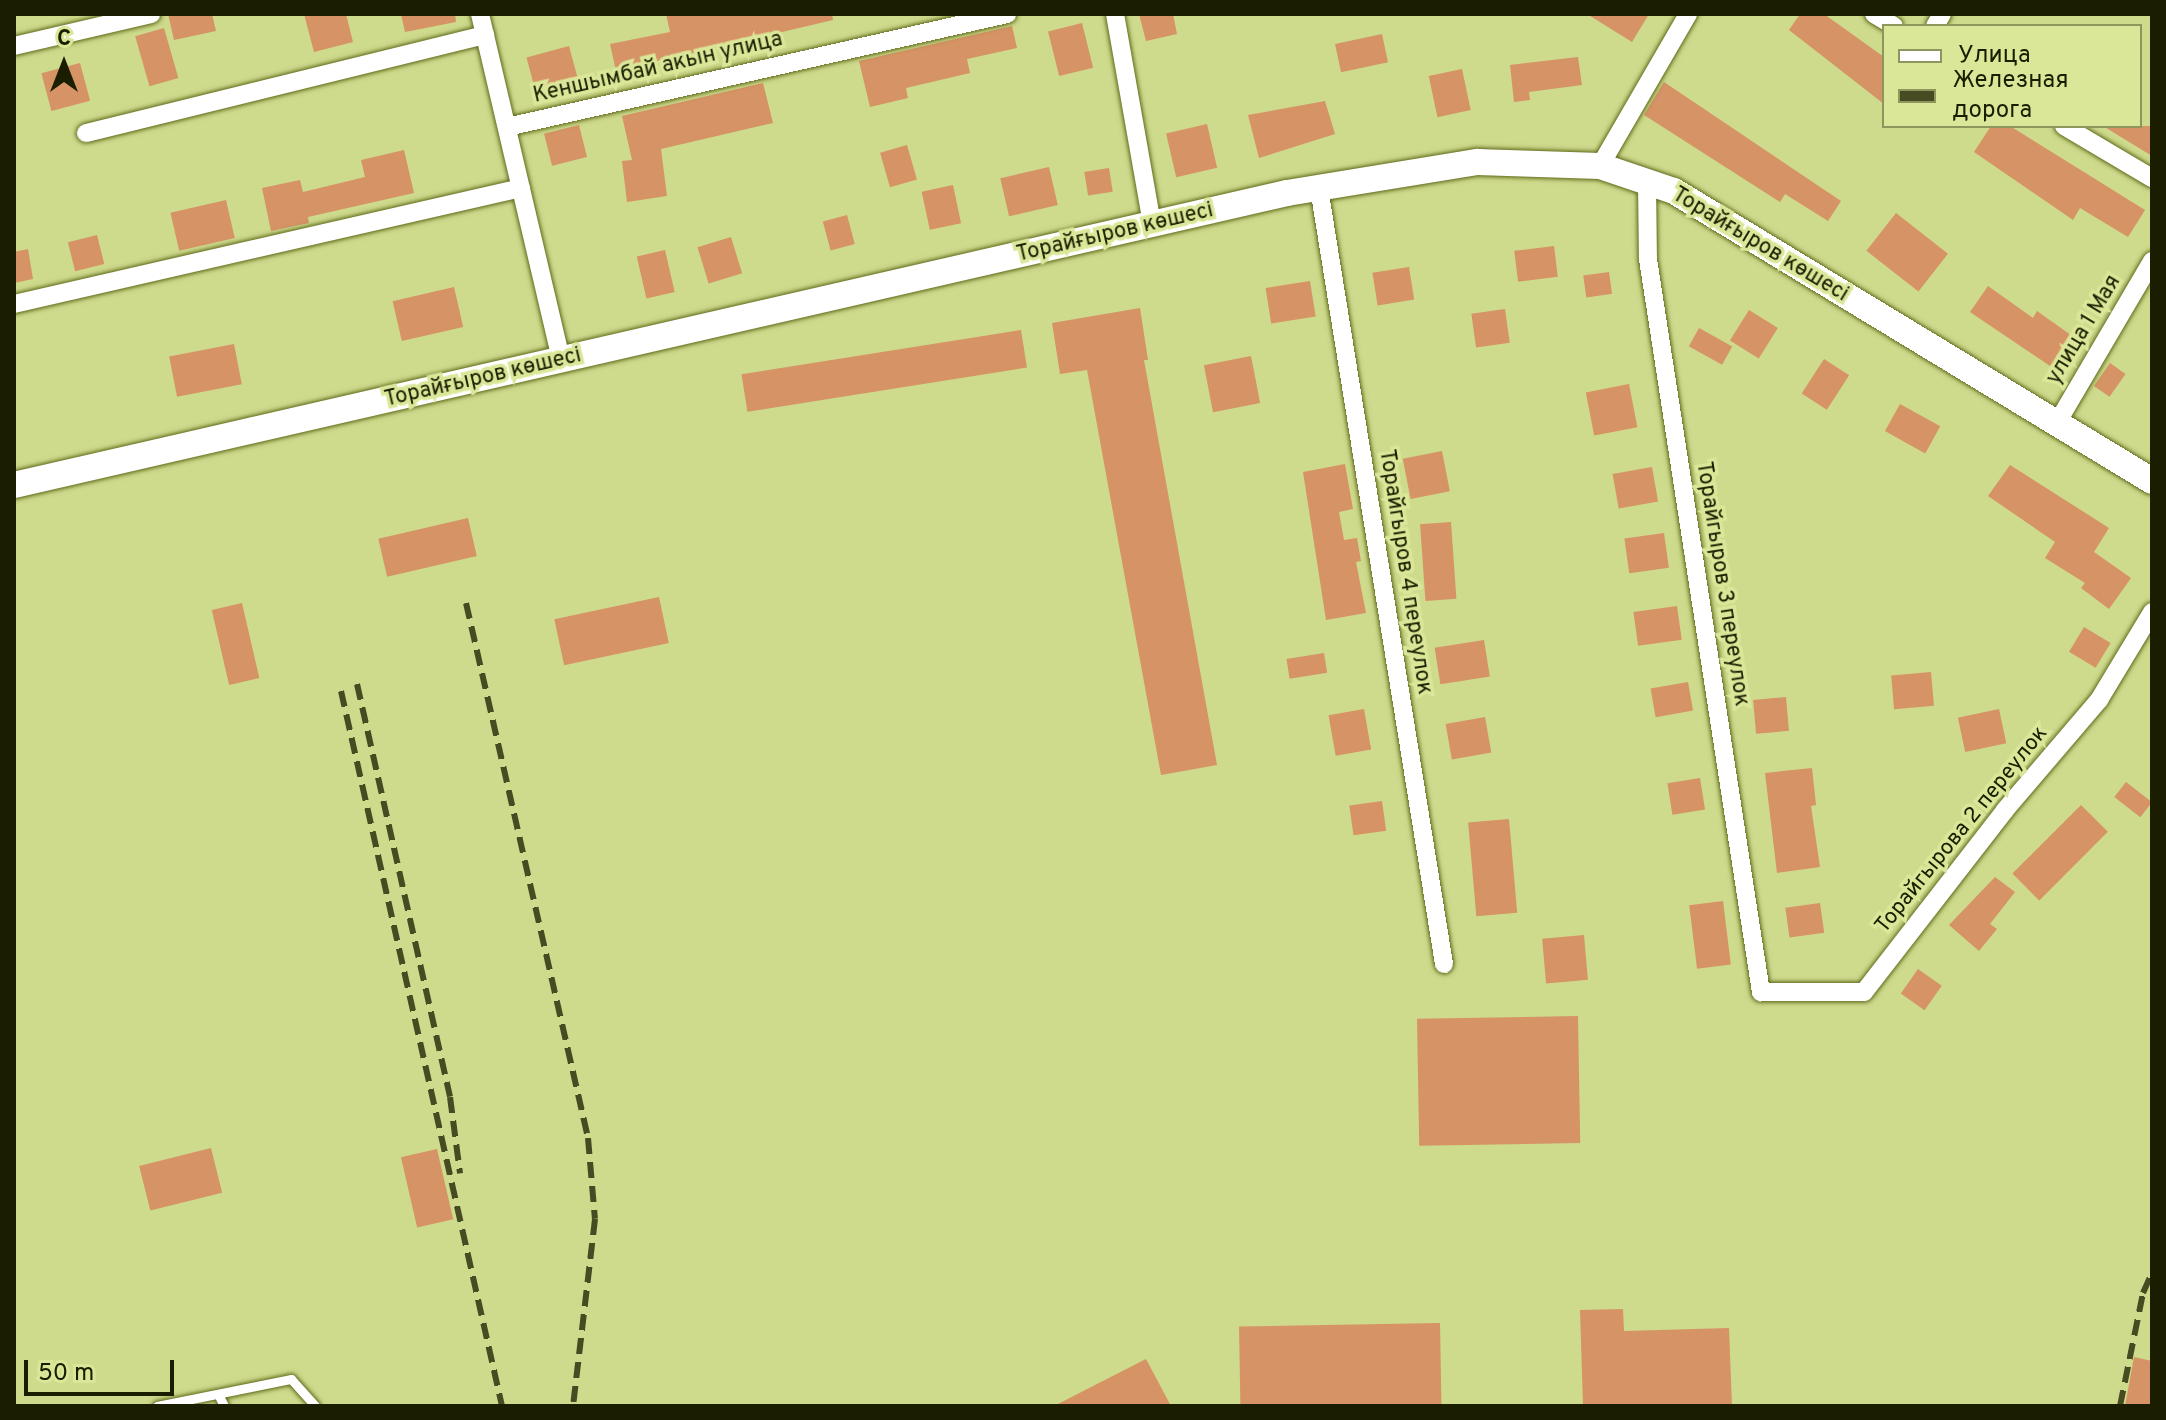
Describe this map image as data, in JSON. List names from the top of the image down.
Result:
{
  "streets": {
    "street": [
      "Кеншымбай акын улица",
      "Торайғыров көшесі",
      "улица 1 Мая",
      "Торайгыров 4 переулок",
      "Торайгыров 3 переулок",
      "Торайгырова 2 переулок"
    ]
  },
  "crossings": [
    ["Торайғыров көшесі", "улица 1 Мая"],
    ["Торайғыров көшесі", "Торайгыров 4 переулок"],
    ["Торайғыров көшесі", "Торайгыров 3 переулок"],
    ["Торайгыров 3 переулок", "Торайгырова 2 переулок"]
  ],
  "legend": ["Улица", "Железная дорога"],
  "scale_bar": "50 m",
  "north": "top"
}
